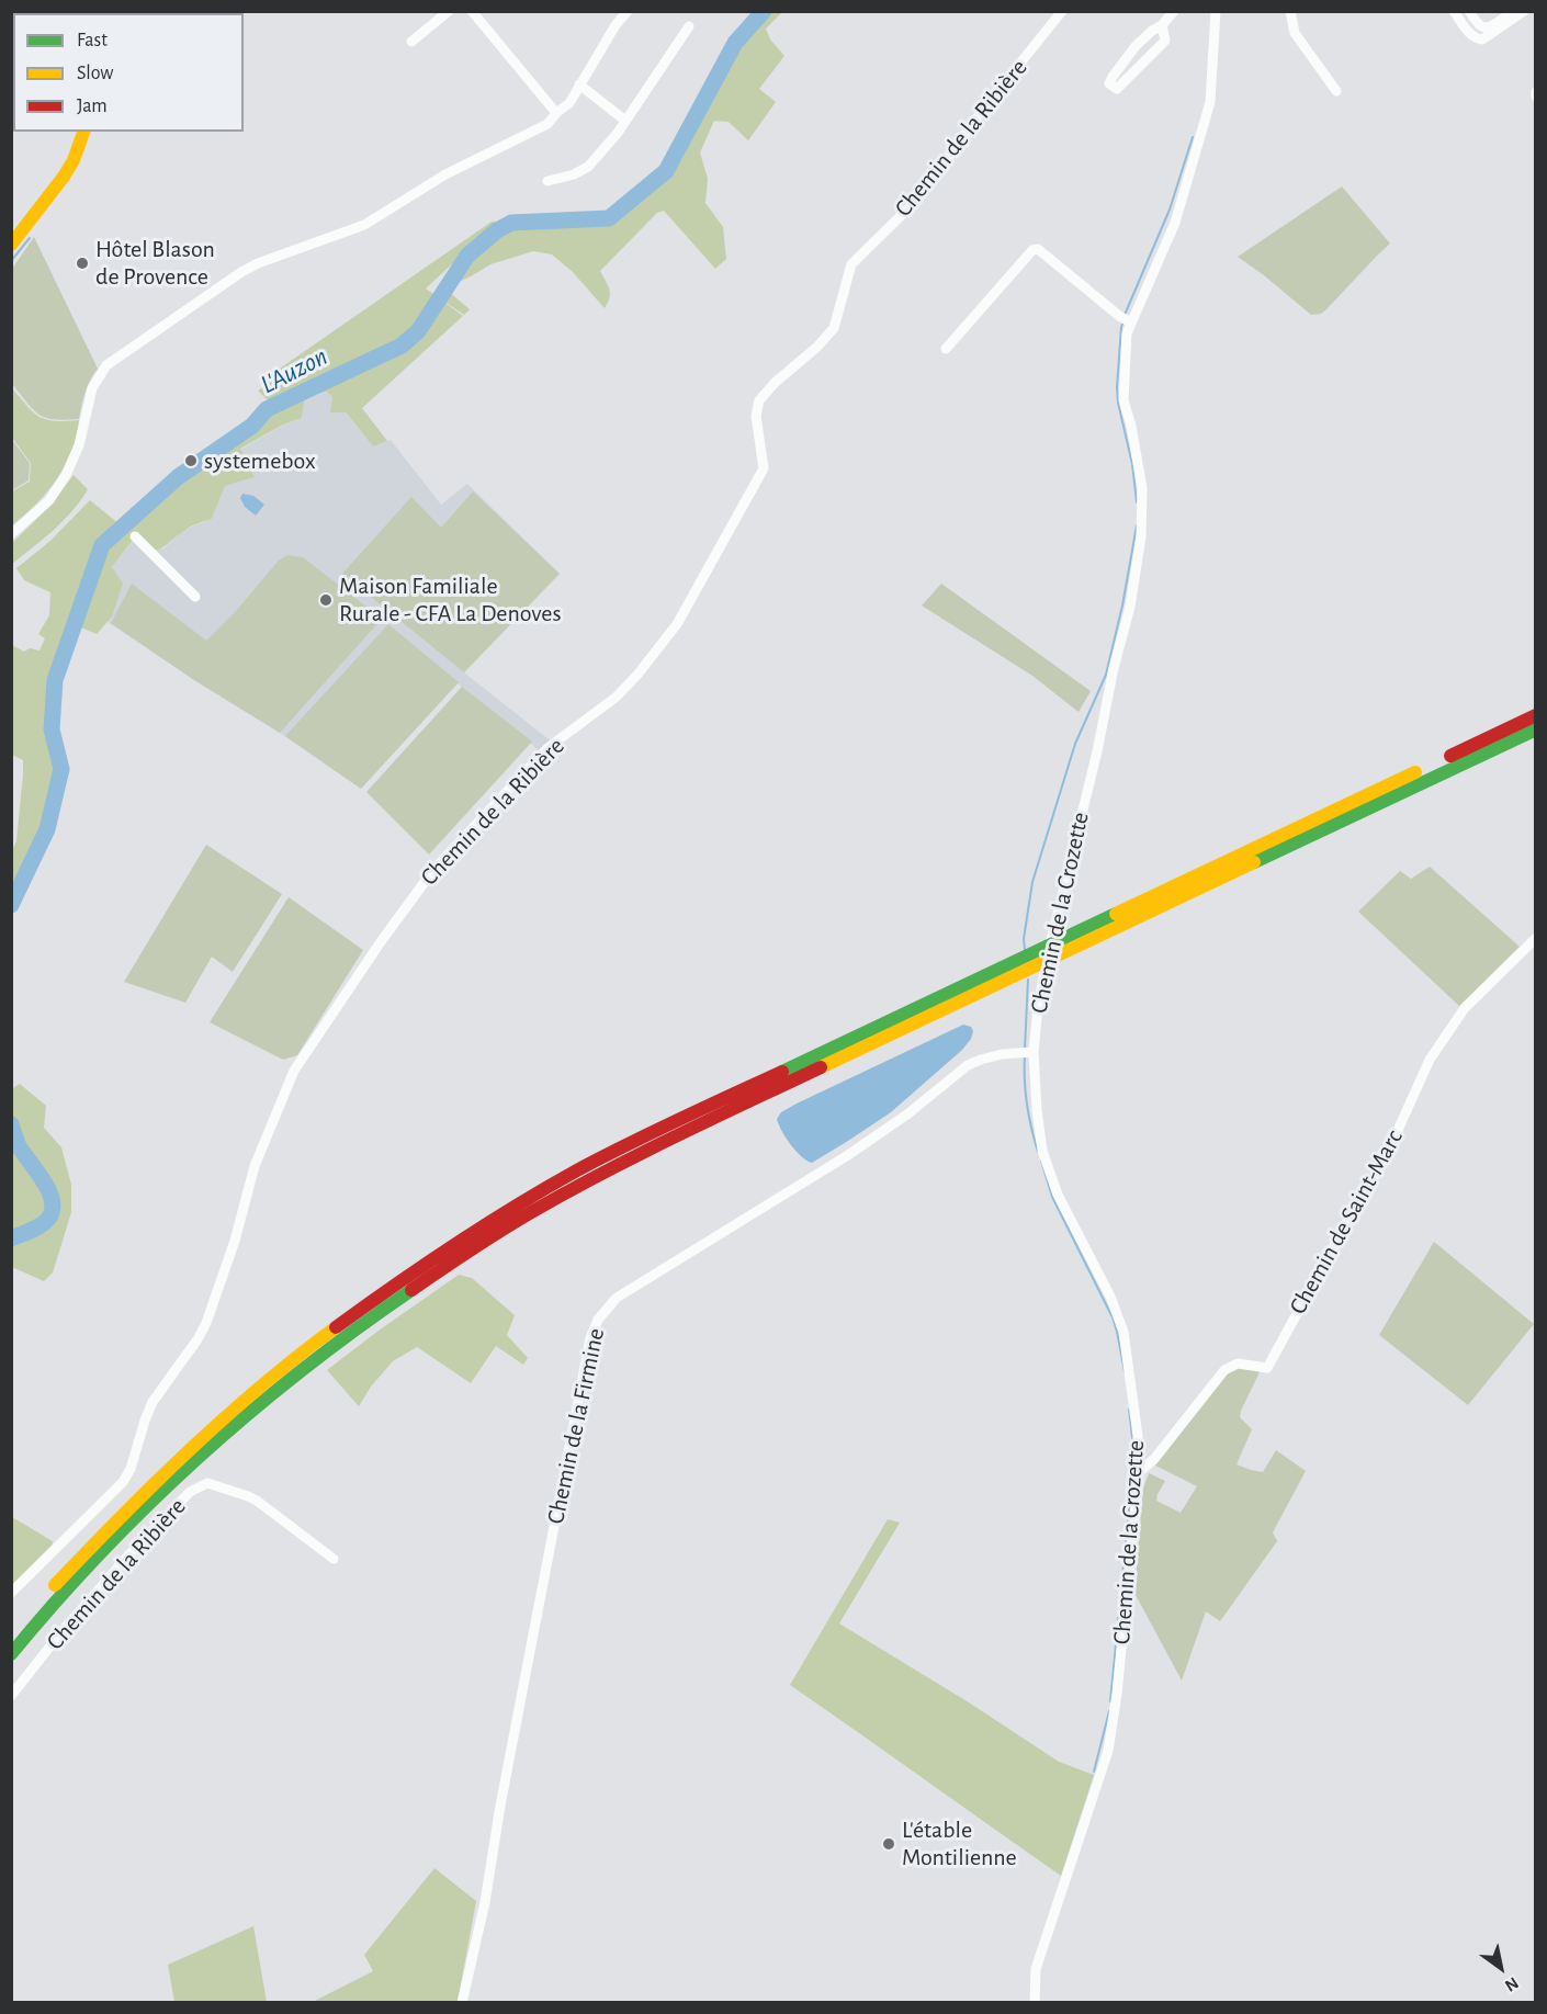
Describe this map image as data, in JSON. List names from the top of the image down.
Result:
{
  "streets": {
    "street": [
      "Chemin de la Ribière",
      "Chemin de la Crozette",
      "Chemin de Saint-Marc",
      "Chemin de la Firmine"
    ]
  },
  "crossings": [
    ["Chemin de la Crozette", "Chemin de Saint-Marc"],
    ["Chemin de la Crozette", "Chemin de la Firmine"]
  ],
  "water": ["L'Auzon"],
  "places": [
    "Hôtel Blason de Provence",
    "systemebox",
    "Maison Familiale Rurale - CFA La Denoves",
    "L'étable Montilienne"
  ],
  "legend": ["Fast", "Slow", "Jam"],
  "north": "bottom right"
}
